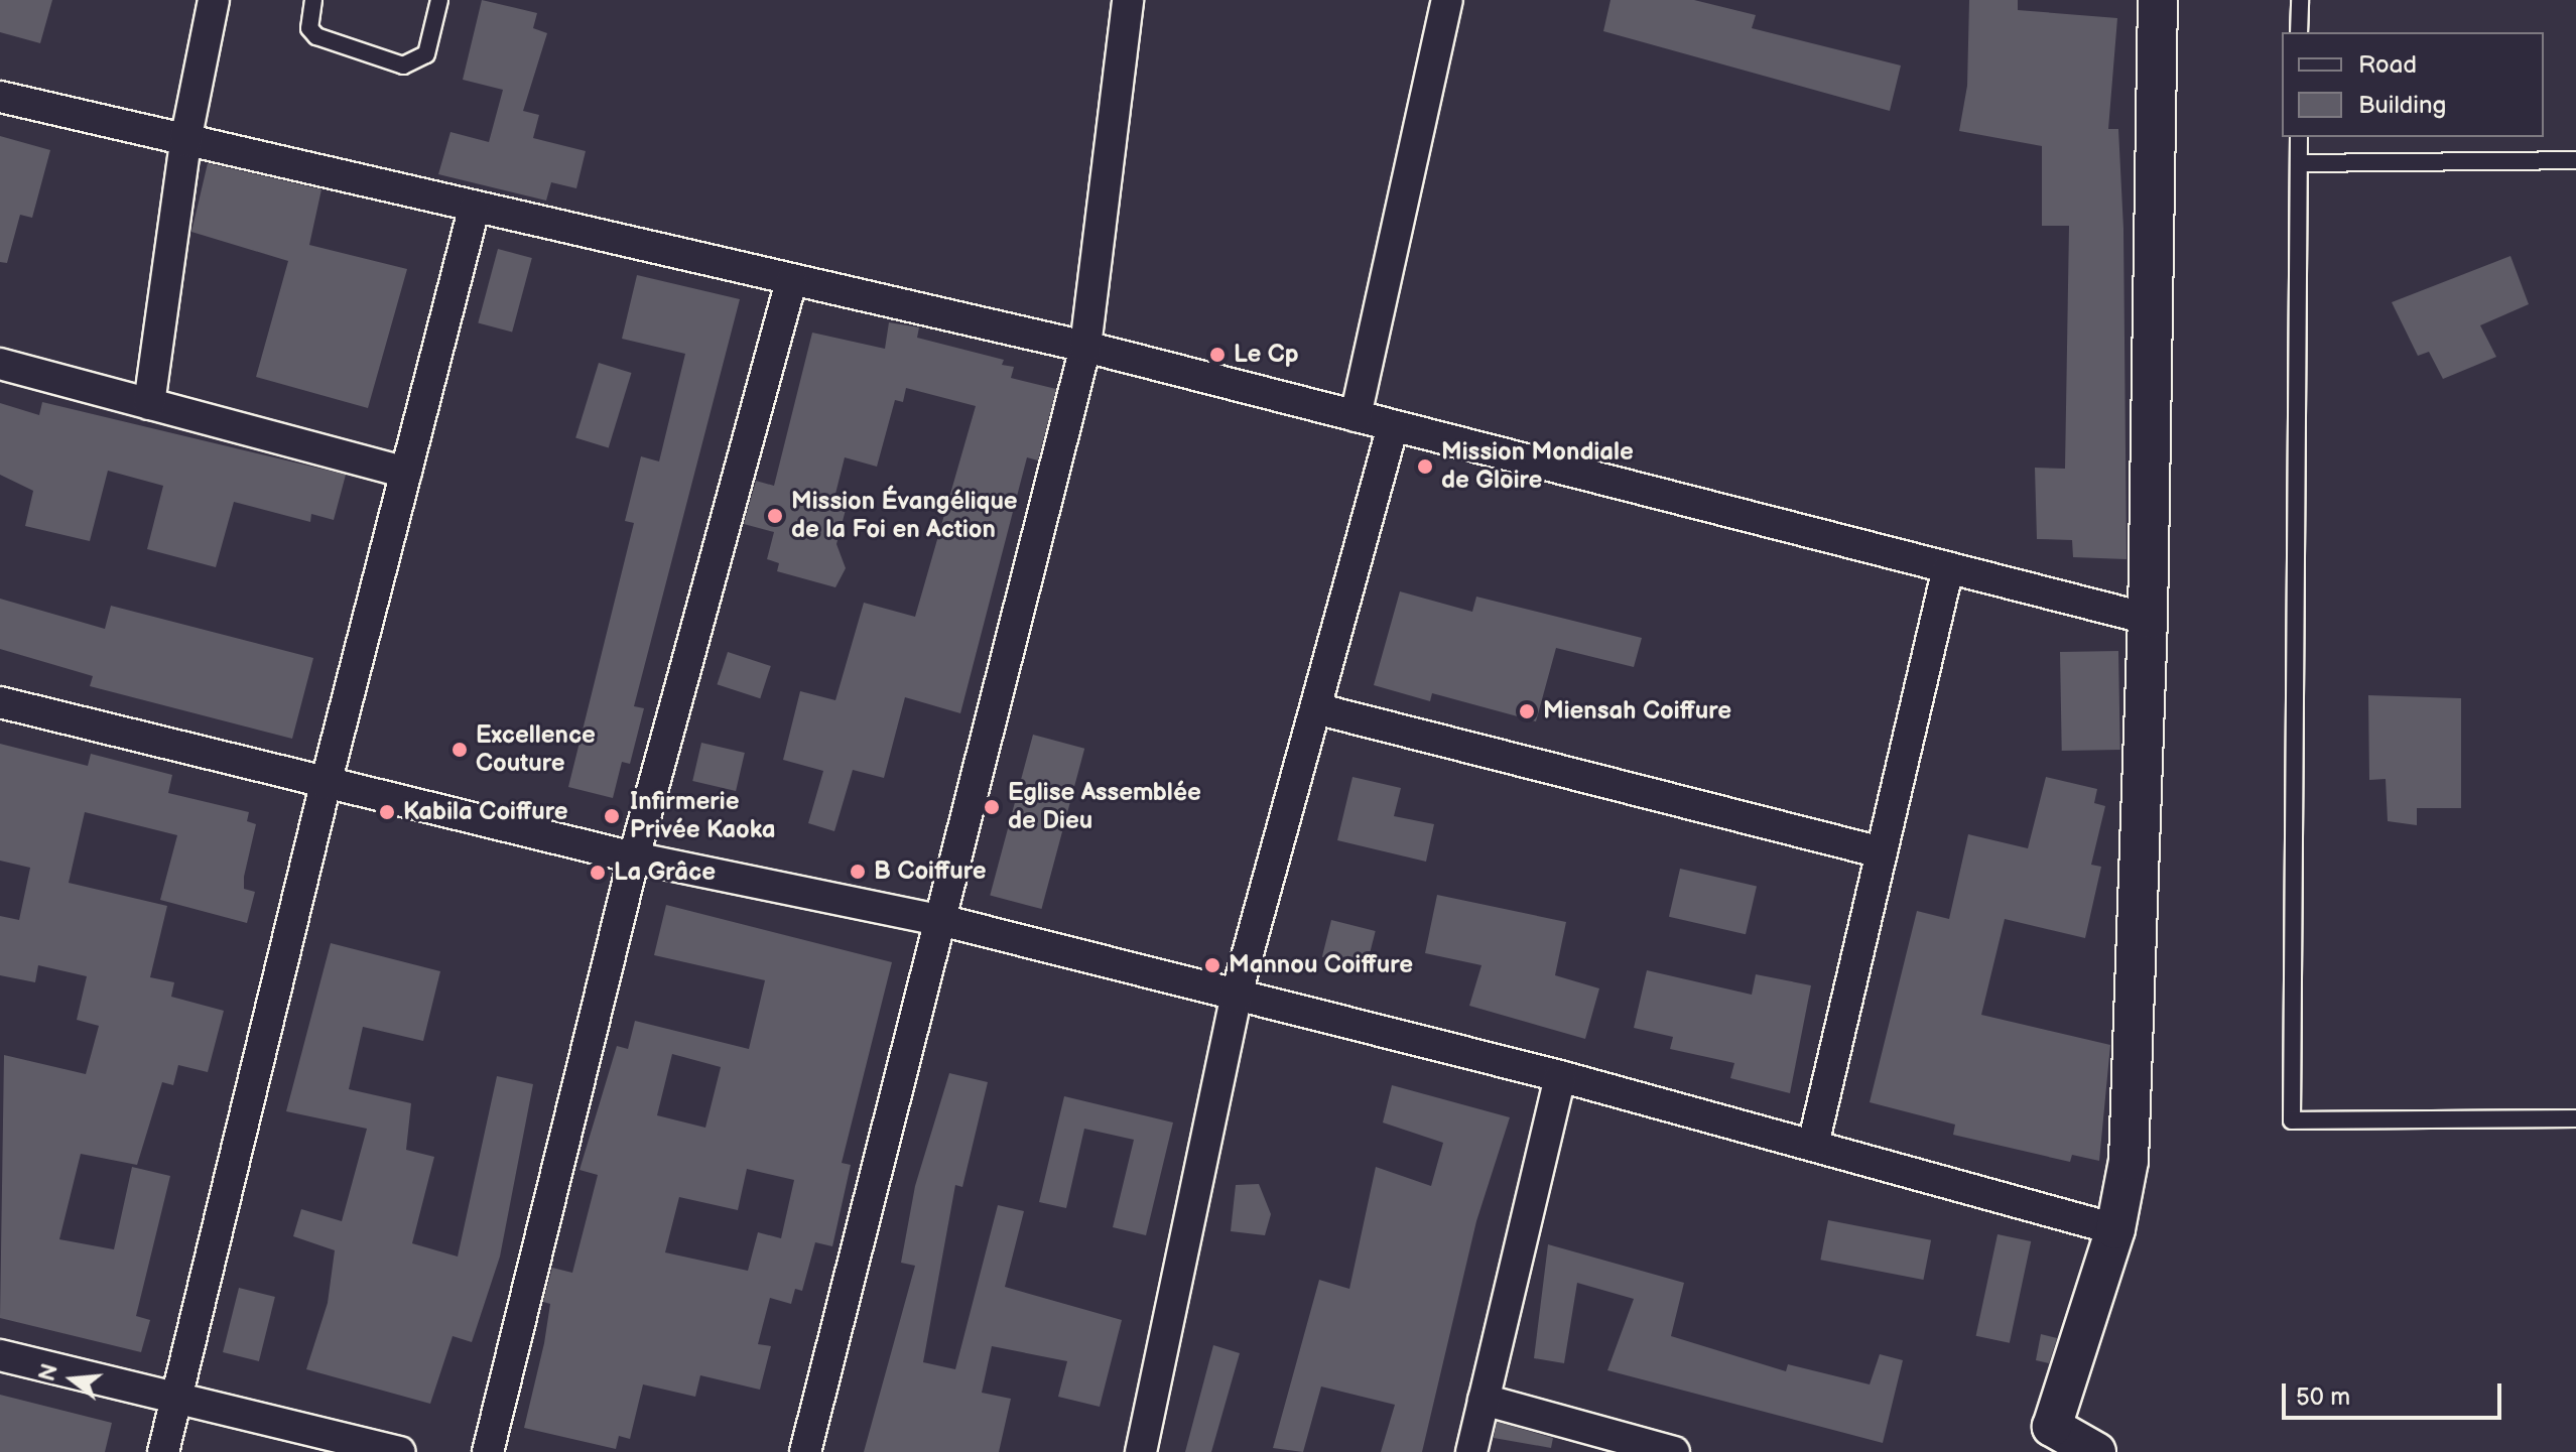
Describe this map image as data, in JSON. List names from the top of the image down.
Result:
{
  "places": [
    "Le Cp",
    "Mission Mondiale de Gloire",
    "Mission Évangélique de la Foi en Action",
    "Miensah Coiffure",
    "Excellence Couture",
    "Eglise Assemblée de Dieu",
    "Kabila Coiffure",
    "Infirmerie Privée Kaoka",
    "B Coiffure",
    "La Grâce",
    "Mannou Coiffure"
  ],
  "legend": ["Road", "Building"],
  "scale_bar": "50 m",
  "north": "left"
}
